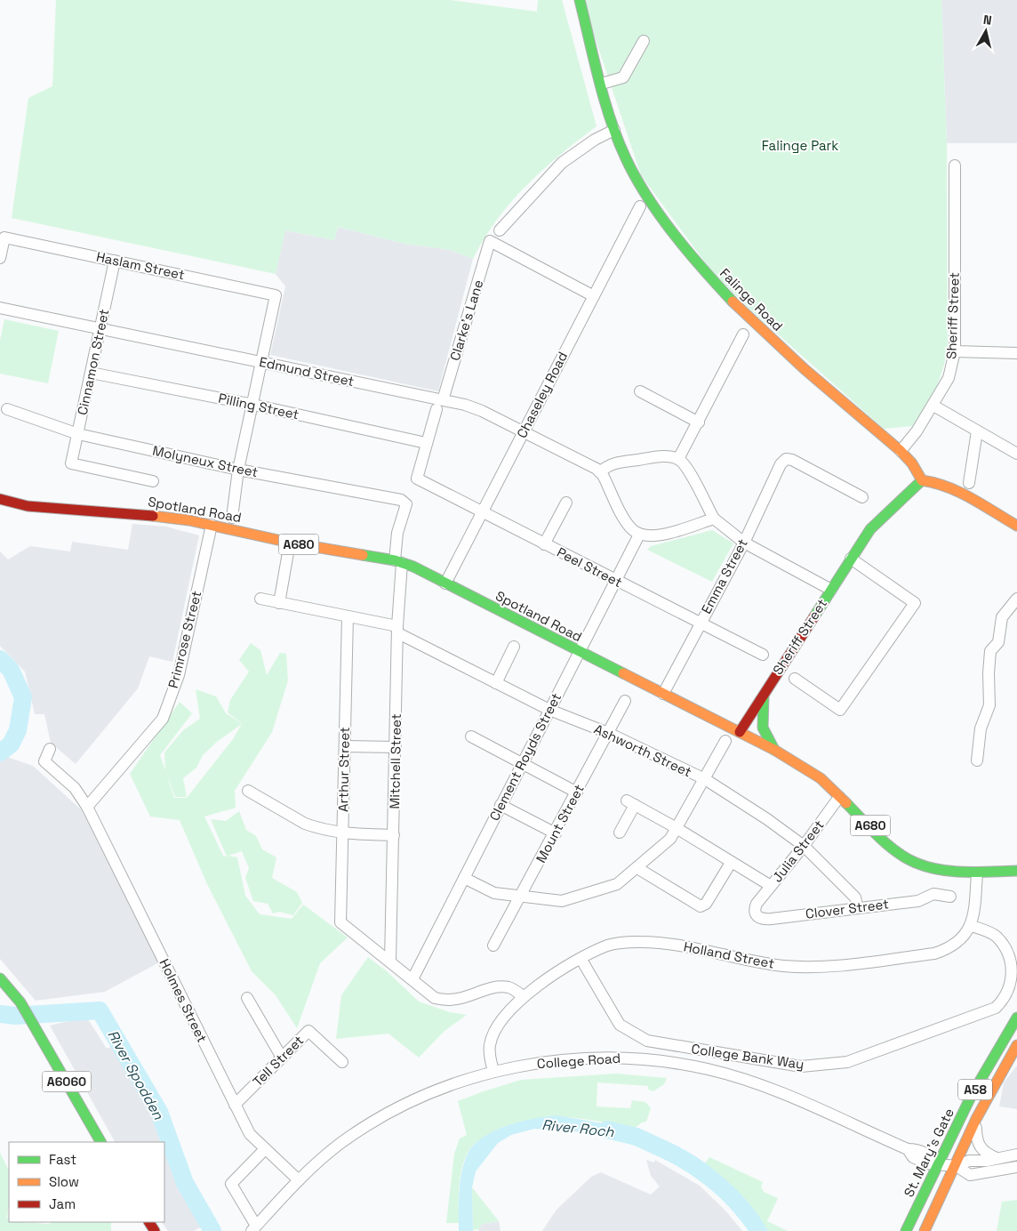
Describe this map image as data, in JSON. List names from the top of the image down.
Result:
{
  "streets": {
    "main road": [
      "Falinge Road",
      "Sheriff Street",
      "Spotland Road",
      "A680",
      "A6060",
      "A58",
      "St. Mary's Gate"
    ],
    "street": [
      "Haslam Street",
      "Clarke's Lane",
      "Cinnamon Street",
      "Edmund Street",
      "Chaseley Road",
      "Pilling Street",
      "Molyneux Street",
      "Peel Street",
      "Emma Street",
      "Primrose Street",
      "Ashworth Street",
      "Clement Royds Street",
      "Mitchell Street",
      "Arthur Street",
      "Mount Street",
      "Julia Street",
      "Clover Street",
      "Holland Street",
      "Holmes Street",
      "College Bank Way",
      "Tell Street",
      "College Road"
    ]
  },
  "crossings": [
    ["Haslam Street", "Cinnamon Street"],
    ["Haslam Street", "Edmund Street"],
    ["Falinge Road", "Sheriff Street"],
    ["Sheriff Street", "Spotland Road"],
    ["Clarke's Lane", "Edmund Street"],
    ["Clarke's Lane", "Chaseley Road"],
    ["Clarke's Lane", "Pilling Street"],
    ["Clarke's Lane", "Peel Street"],
    ["Cinnamon Street", "Edmund Street"],
    ["Cinnamon Street", "Pilling Street"],
    ["Cinnamon Street", "Molyneux Street"],
    ["Edmund Street", "Chaseley Road"],
    ["Chaseley Road", "Spotland Road"],
    ["Chaseley Road", "Peel Street"],
    ["Molyneux Street", "Spotland Road"],
    ["Molyneux Street", "Mitchell Street"],
    ["Spotland Road", "Emma Street"],
    ["Spotland Road", "Primrose Street"],
    ["Spotland Road", "Clement Royds Street"],
    ["Spotland Road", "Mitchell Street"],
    ["Spotland Road", "Julia Street"],
    ["Peel Street", "Emma Street"],
    ["Peel Street", "Clement Royds Street"],
    ["Primrose Street", "Holmes Street"],
    ["Ashworth Street", "Clement Royds Street"],
    ["Ashworth Street", "Mitchell Street"],
    ["Ashworth Street", "Arthur Street"],
    ["Ashworth Street", "Mount Street"],
    ["Ashworth Street", "Julia Street"],
    ["Ashworth Street", "Clover Street"],
    ["Mitchell Street", "Arthur Street"],
    ["Julia Street", "Clover Street"],
    ["Holland Street", "College Bank Way"],
    ["Holland Street", "College Road"],
    ["Holmes Street", "Tell Street"],
    ["Holmes Street", "College Road"],
    ["College Road", "St. Mary's Gate"]
  ],
  "water": ["River Spodden", "River Roch"],
  "parks": ["Falinge Park"],
  "legend": ["Fast", "Slow", "Jam"],
  "north": "top"
}
